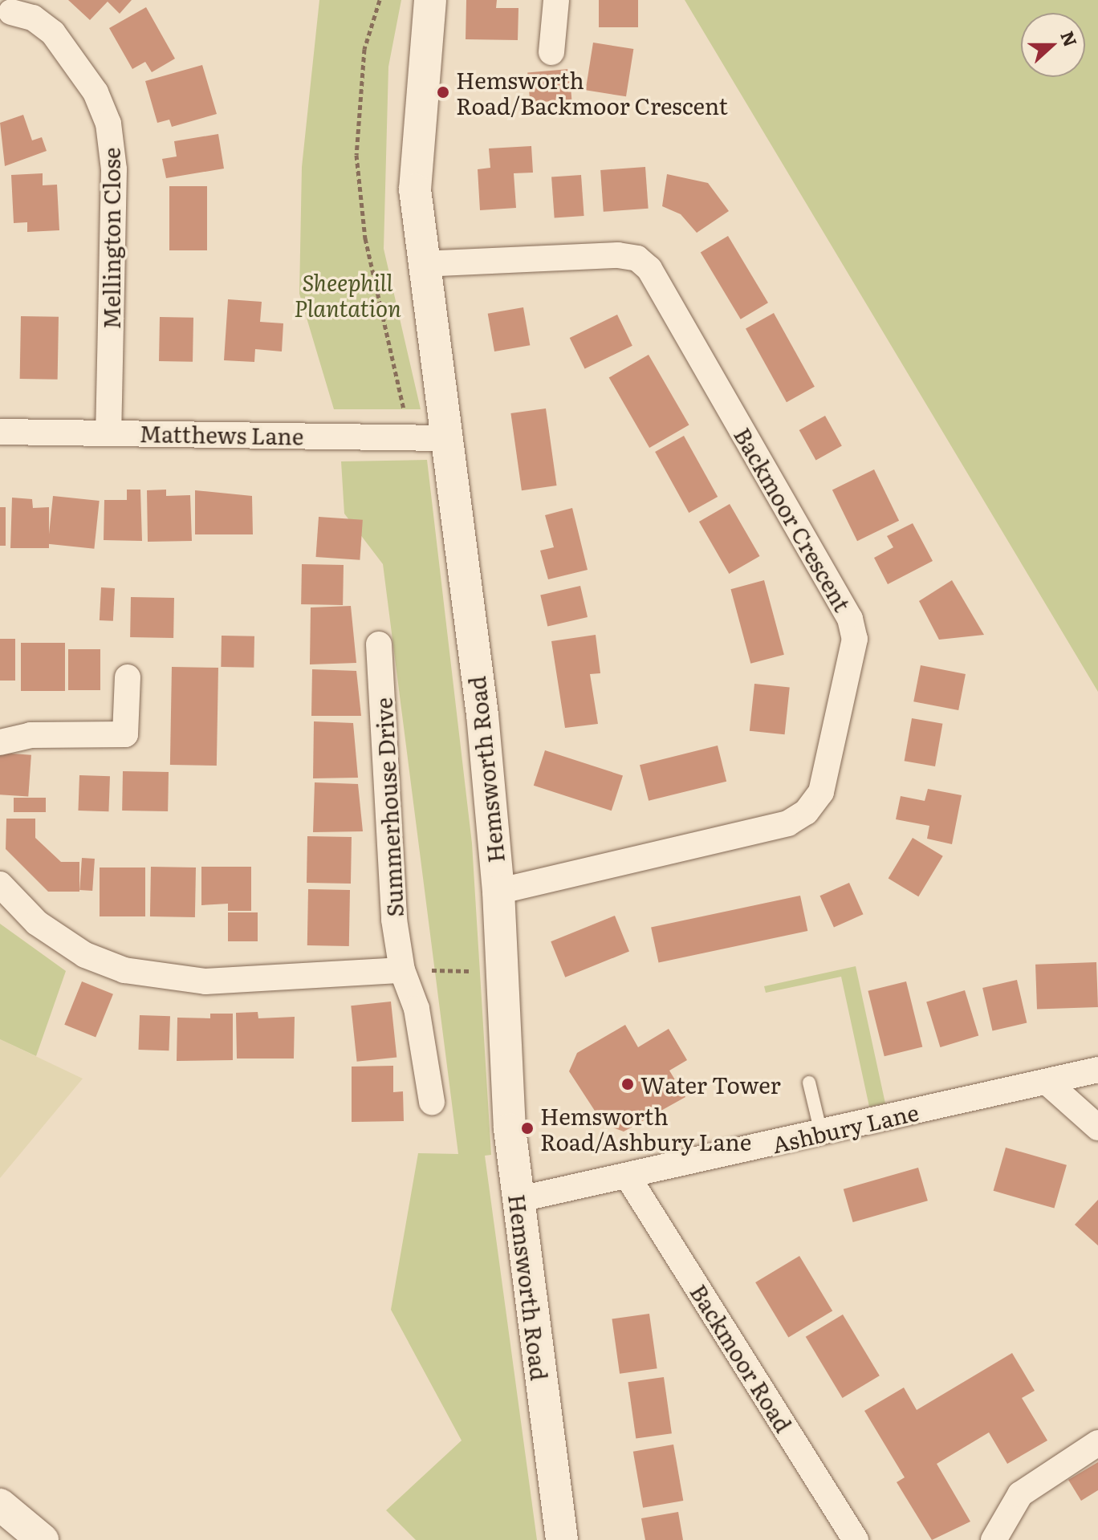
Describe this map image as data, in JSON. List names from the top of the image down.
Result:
{
  "streets": {
    "street": [
      "Mellington Close",
      "Matthews Lane",
      "Backmoor Crescent",
      "Hemsworth Road",
      "Summerhouse Drive",
      "Ashbury Lane",
      "Backmoor Road"
    ]
  },
  "crossings": [
    ["Mellington Close", "Matthews Lane"],
    ["Matthews Lane", "Hemsworth Road"],
    ["Backmoor Crescent", "Hemsworth Road"],
    ["Hemsworth Road", "Ashbury Lane"],
    ["Ashbury Lane", "Backmoor Road"]
  ],
  "parks": ["Sheephill Plantation"],
  "places": ["Hemsworth Road/Backmoor Crescent", "Water Tower", "Hemsworth Road/Ashbury Lane"],
  "north": "right"
}
